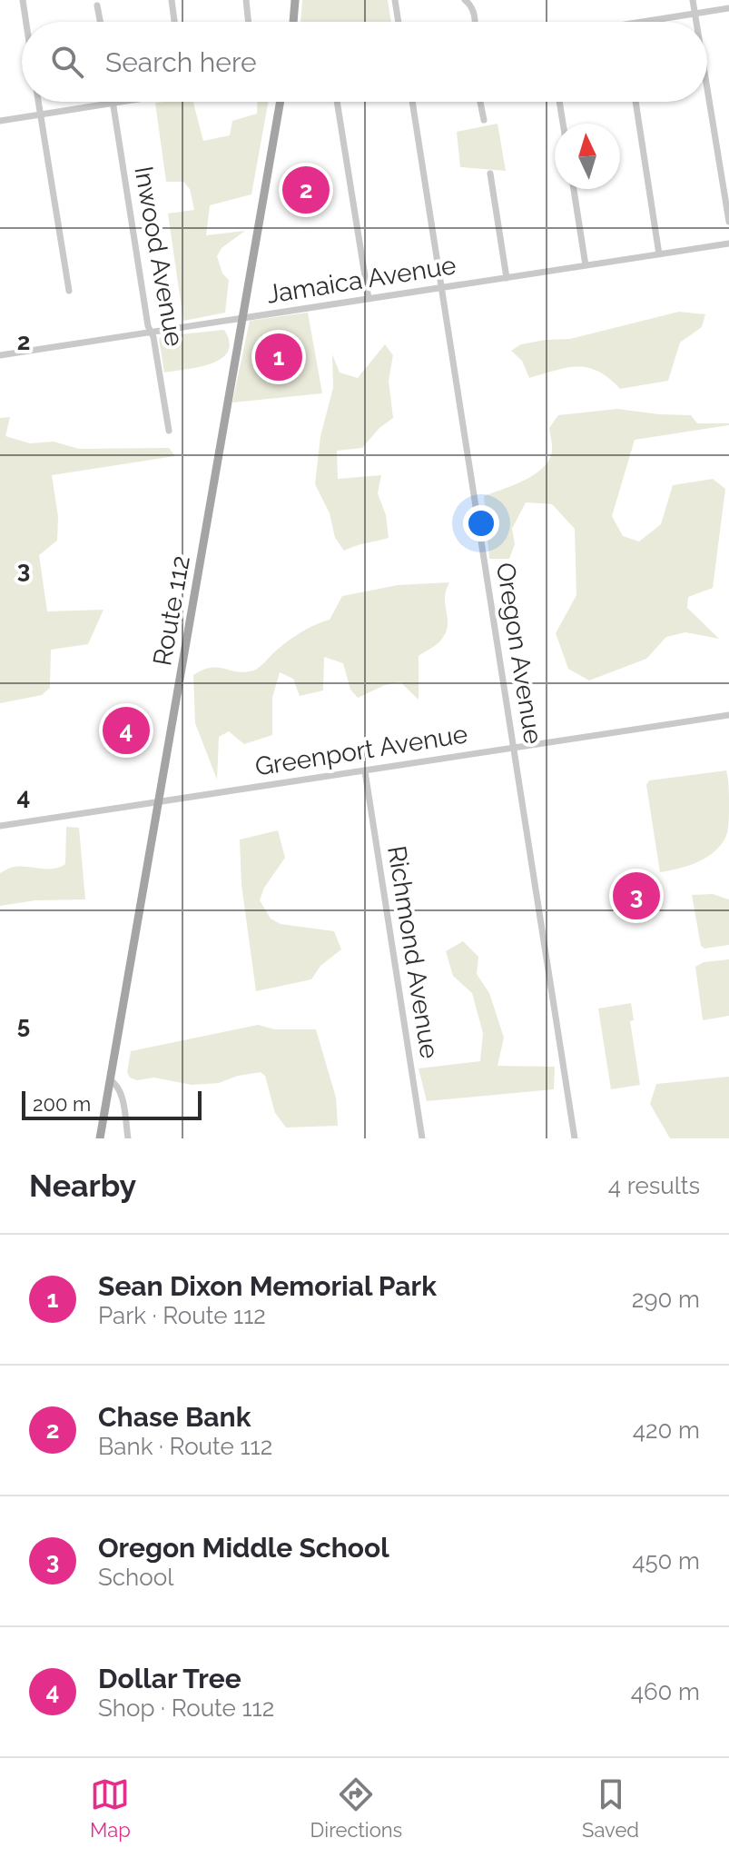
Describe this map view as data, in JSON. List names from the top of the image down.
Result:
{
  "streets": {
    "main road": ["Route 112"],
    "street": [
      "Inwood Avenue",
      "Jamaica Avenue",
      "Oregon Avenue",
      "Greenport Avenue",
      "Richmond Avenue"
    ]
  },
  "crossings": [
    ["Inwood Avenue", "Jamaica Avenue"],
    ["Jamaica Avenue", "Route 112"],
    ["Jamaica Avenue", "Oregon Avenue"],
    ["Route 112", "Greenport Avenue"],
    ["Oregon Avenue", "Greenport Avenue"],
    ["Greenport Avenue", "Richmond Avenue"]
  ],
  "scale_bar": "200 m",
  "north": "top",
  "page": {
    "search": "Search here",
    "pins": [
      "2",
      "1",
      "4",
      "3"
    ],
    "scale": "200 m",
    "heading": ["Nearby", "4 results"],
    "list": [
      {
        "mark": "1",
        "name": "Sean Dixon Memorial Park",
        "note": "Park · Route 112",
        "value": "290 m"
      },
      {
        "mark": "2",
        "name": "Chase Bank",
        "note": "Bank · Route 112",
        "value": "420 m"
      },
      {
        "mark": "3",
        "name": "Oregon Middle School",
        "note": "School",
        "value": "450 m"
      },
      {
        "mark": "4",
        "name": "Dollar Tree",
        "note": "Shop · Route 112",
        "value": "460 m"
      }
    ],
    "nav": ["Map", "Directions", "Saved"]
  },
  "grid": {
    "rows": [
      "2",
      "3",
      "4",
      "5"
    ]
  }
}
